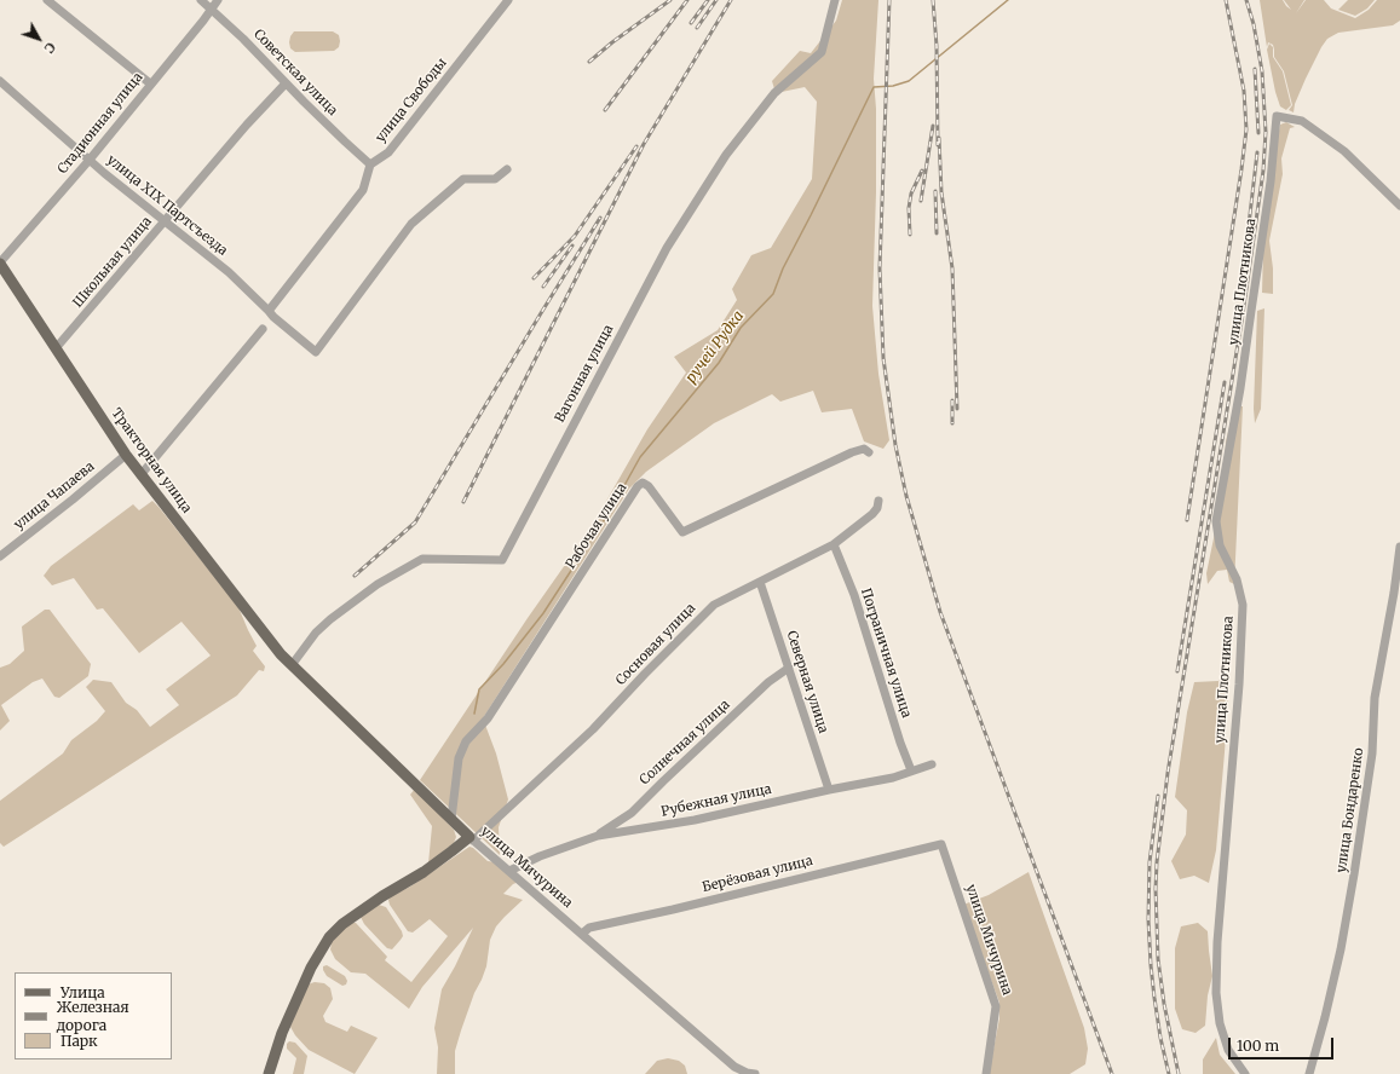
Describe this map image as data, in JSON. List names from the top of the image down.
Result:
{
  "streets": {
    "main road": ["Тракторная улица", "улица Мичурина"],
    "street": [
      "Советская улица",
      "улица Свободы",
      "Стадионная улица",
      "улица XIX Партсъезда",
      "Школьная улица",
      "улица Плотникова",
      "Вагонная улица",
      "улица Чапаева",
      "Рабочая улица",
      "Сосновая улица",
      "Пограничная улица",
      "Северная улица",
      "Солнечная улица",
      "Рубежная улица",
      "улица Бондаренко",
      "Берёзовая улица"
    ]
  },
  "crossings": [
    ["Советская улица", "улица Свободы"],
    ["Советская улица", "Стадионная улица"],
    ["Советская улица", "Школьная улица"],
    ["Стадионная улица", "улица XIX Партсъезда"],
    ["Стадионная улица", "Тракторная улица"],
    ["улица XIX Партсъезда", "Школьная улица"],
    ["Школьная улица", "Тракторная улица"],
    ["Вагонная улица", "Тракторная улица"],
    ["Вагонная улица", "улица Мичурина"],
    ["Тракторная улица", "улица Чапаева"],
    ["Тракторная улица", "улица Мичурина"],
    ["Рабочая улица", "улица Мичурина"],
    ["Сосновая улица", "Пограничная улица"],
    ["Сосновая улица", "Северная улица"],
    ["Сосновая улица", "улица Мичурина"],
    ["Пограничная улица", "Рубежная улица"],
    ["Северная улица", "Солнечная улица"],
    ["Северная улица", "Рубежная улица"],
    ["Солнечная улица", "Рубежная улица"],
    ["Рубежная улица", "улица Мичурина"],
    ["улица Мичурина", "Берёзовая улица"]
  ],
  "water": ["ручей Рудка"],
  "legend": ["Улица", "Железная дорога", "Парк"],
  "scale_bar": "100 m",
  "north": "bottom right"
}
